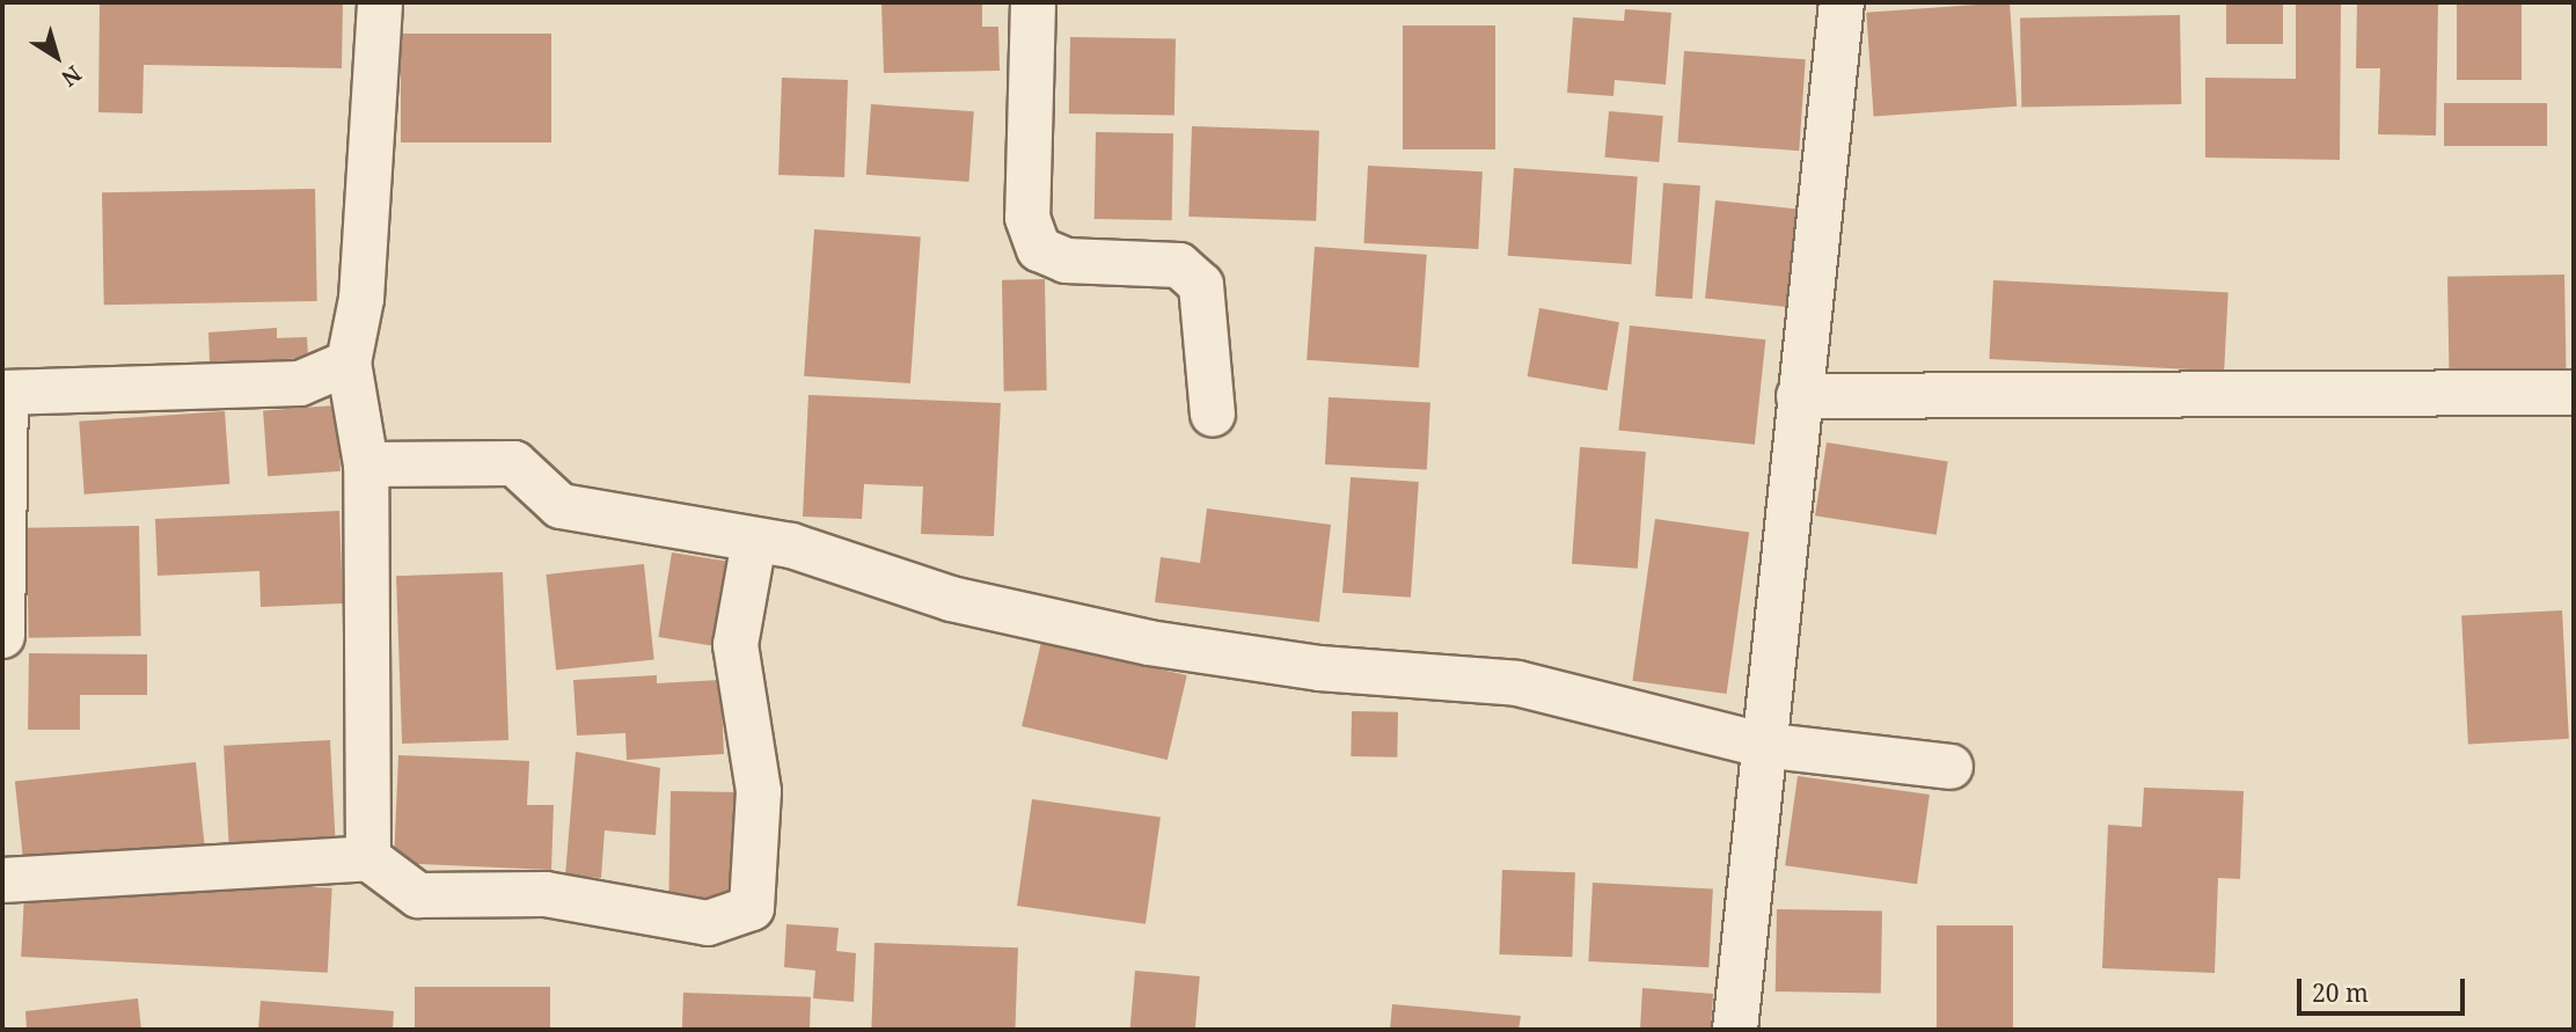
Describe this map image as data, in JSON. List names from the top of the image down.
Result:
{
  "scale_bar": "20 m",
  "north": "bottom right"
}
